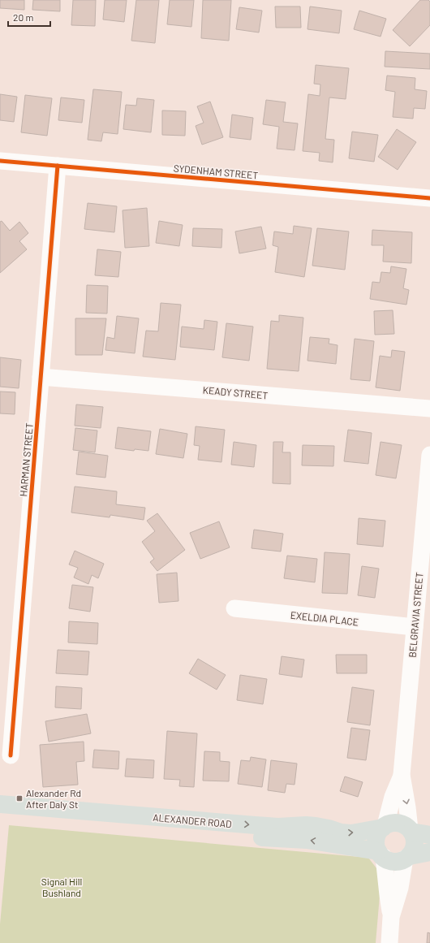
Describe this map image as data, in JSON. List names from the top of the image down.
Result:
{
  "streets": {
    "main road": ["ALEXANDER ROAD"],
    "street": [
      "SYDENHAM STREET",
      "KEADY STREET",
      "HARMAN STREET",
      "BELGRAVIA STREET",
      "EXELDIA PLACE"
    ]
  },
  "crossings": [
    ["SYDENHAM STREET", "HARMAN STREET"],
    ["KEADY STREET", "HARMAN STREET"],
    ["BELGRAVIA STREET", "EXELDIA PLACE"],
    ["BELGRAVIA STREET", "ALEXANDER ROAD"]
  ],
  "parks": ["Signal Hill Bushland"],
  "places": {
    "transit": ["Alexander Rd After Daly St"]
  },
  "scale_bar": "20 m"
}
